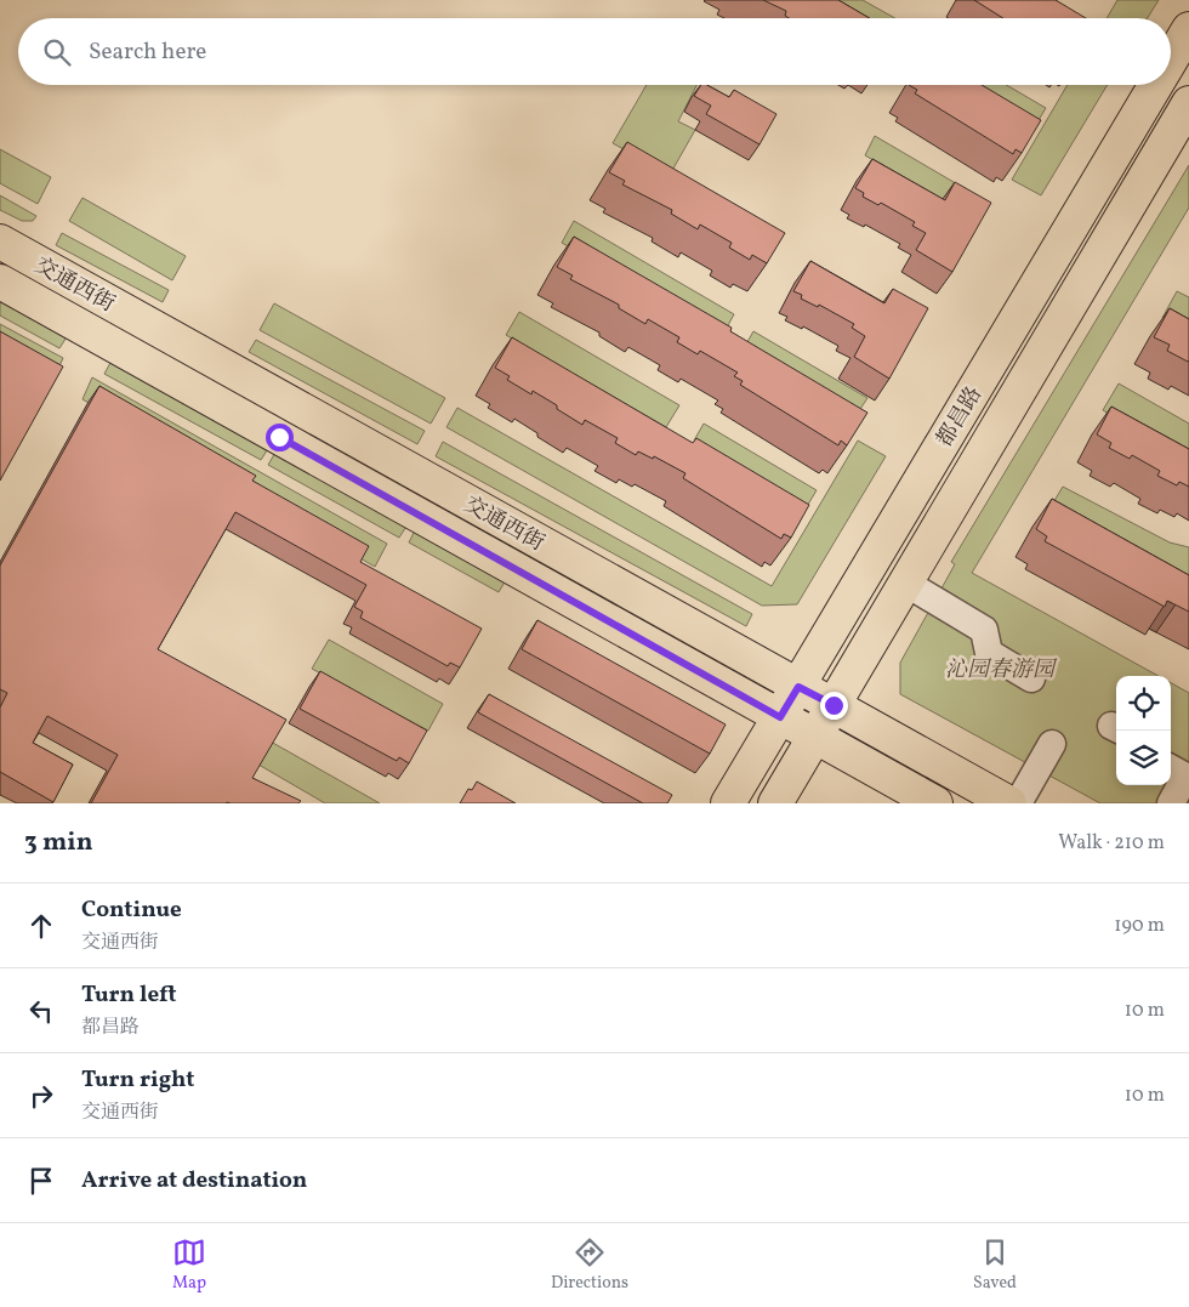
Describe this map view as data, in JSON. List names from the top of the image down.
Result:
{
  "streets": {
    "main road": ["交通西街", "都昌路"]
  },
  "crossings": [
    ["交通西街", "都昌路"]
  ],
  "parks": ["沁园春游园"],
  "page": {
    "search": "Search here",
    "heading": ["3 min", "Walk · 210 m"],
    "list": [
      ["Continue", "交通西街", "190 m"],
      ["Turn left", "都昌路", "10 m"],
      ["Turn right", "交通西街", "10 m"],
      "Arrive at destination"
    ],
    "nav": ["Map", "Directions", "Saved"]
  }
}
